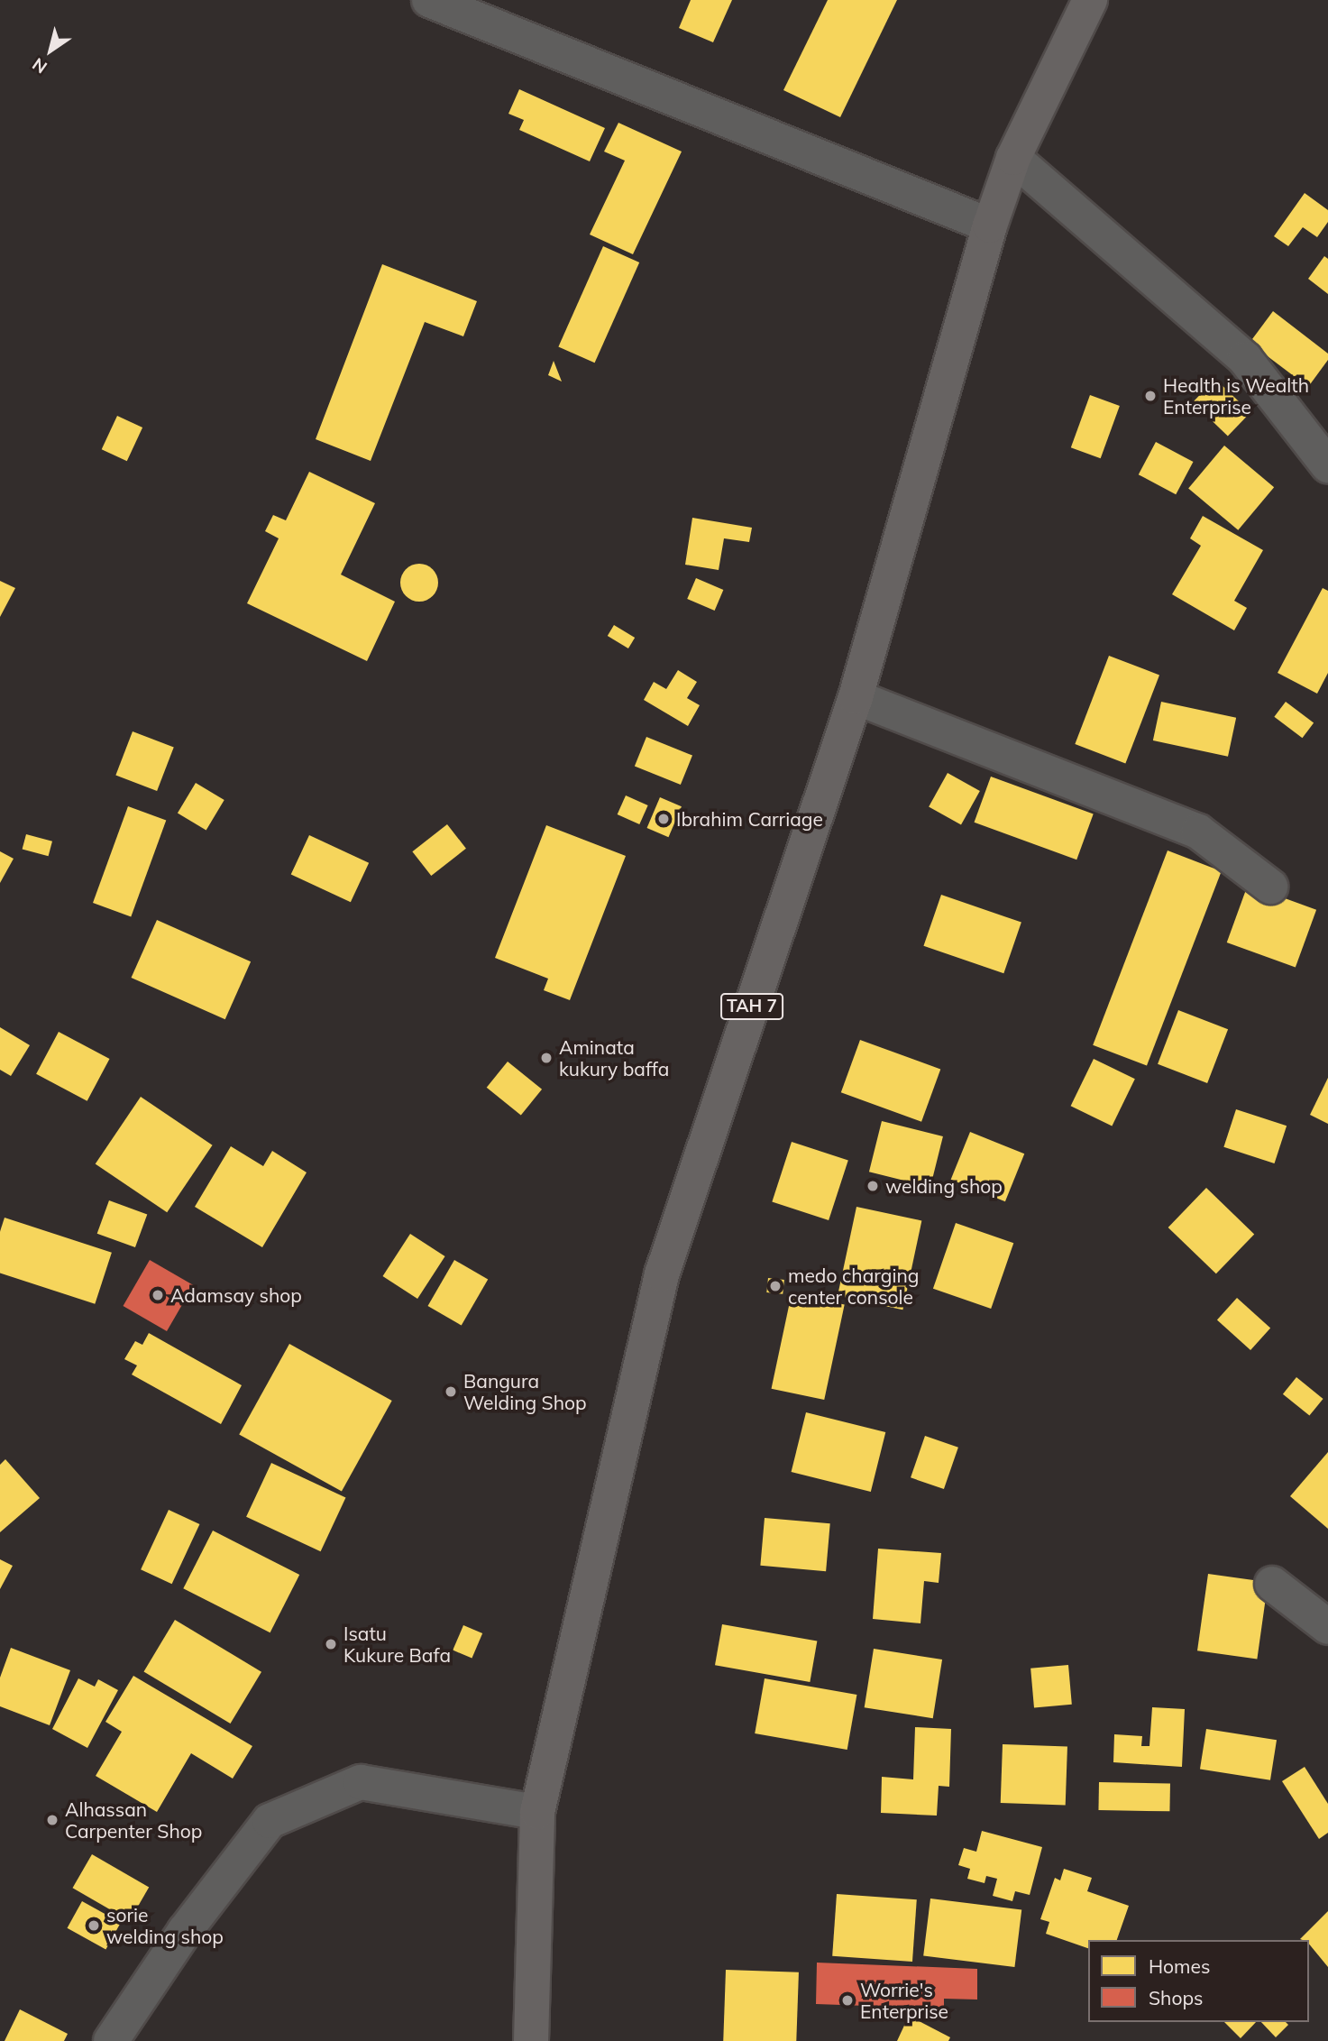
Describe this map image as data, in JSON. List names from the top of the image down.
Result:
{
  "streets": {
    "highway": ["TAH 7"]
  },
  "places": [
    "Health is Wealth Enterprise",
    "Ibrahim Carriage",
    "Aminata kukury baffa",
    "welding shop",
    "medo charging center console",
    "Adamsay shop",
    "Bangura Welding Shop",
    "Isatu Kukure Bafa",
    "Alhassan Carpenter Shop",
    "sorie welding shop",
    "Worrie's Enterprise"
  ],
  "legend": ["Homes", "Shops"],
  "north": "bottom left"
}
